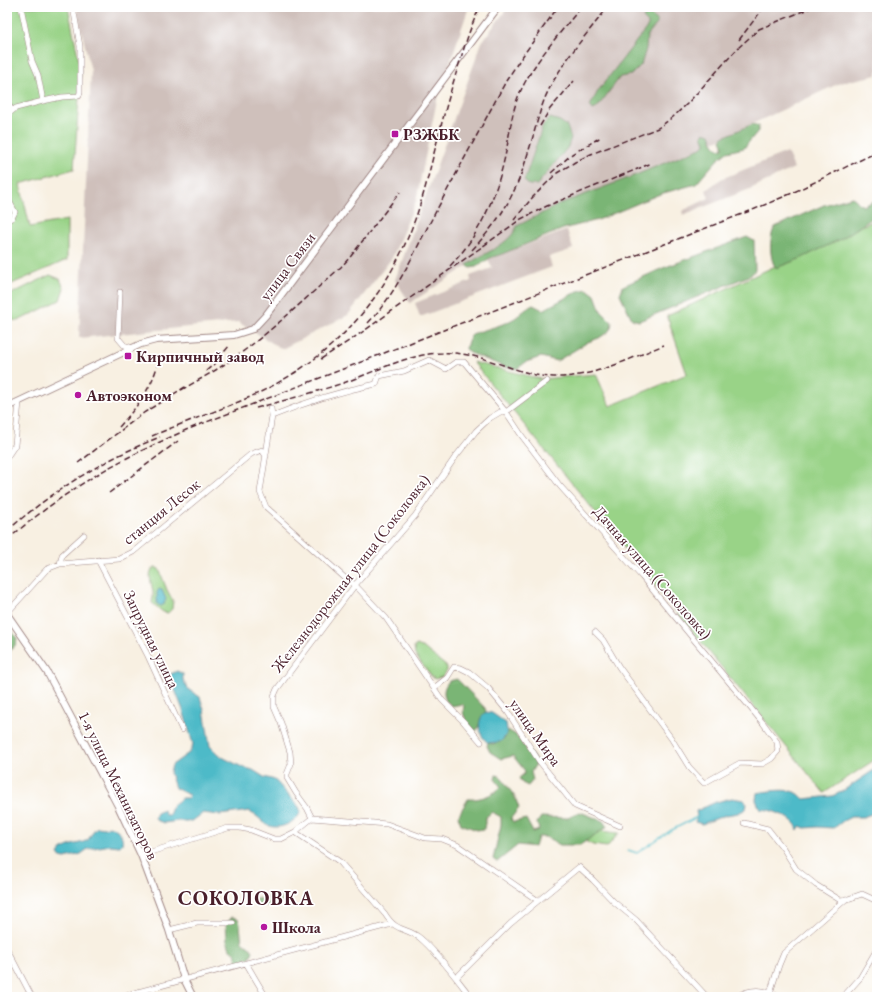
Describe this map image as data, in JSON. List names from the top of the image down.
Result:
{
  "streets": {
    "street": [
      "улица Связи",
      "станция Лесок",
      "Дачная улица (Соколовка)",
      "Железнодорожная улица (Соколовка)",
      "Запрудная улица",
      "улица Мира",
      "1-я улица Механизаторов"
    ]
  },
  "crossings": [
    ["станция Лесок", "Запрудная улица"],
    ["станция Лесок", "1-я улица Механизаторов"],
    ["Дачная улица (Соколовка)", "Железнодорожная улица (Соколовка)"]
  ],
  "districts": ["СОКОЛОВКА"],
  "places": {
    "transit": ["РЗЖБК", "Кирпичный завод"],
    "other": ["Автоэконом", "Школа"]
  }
}
